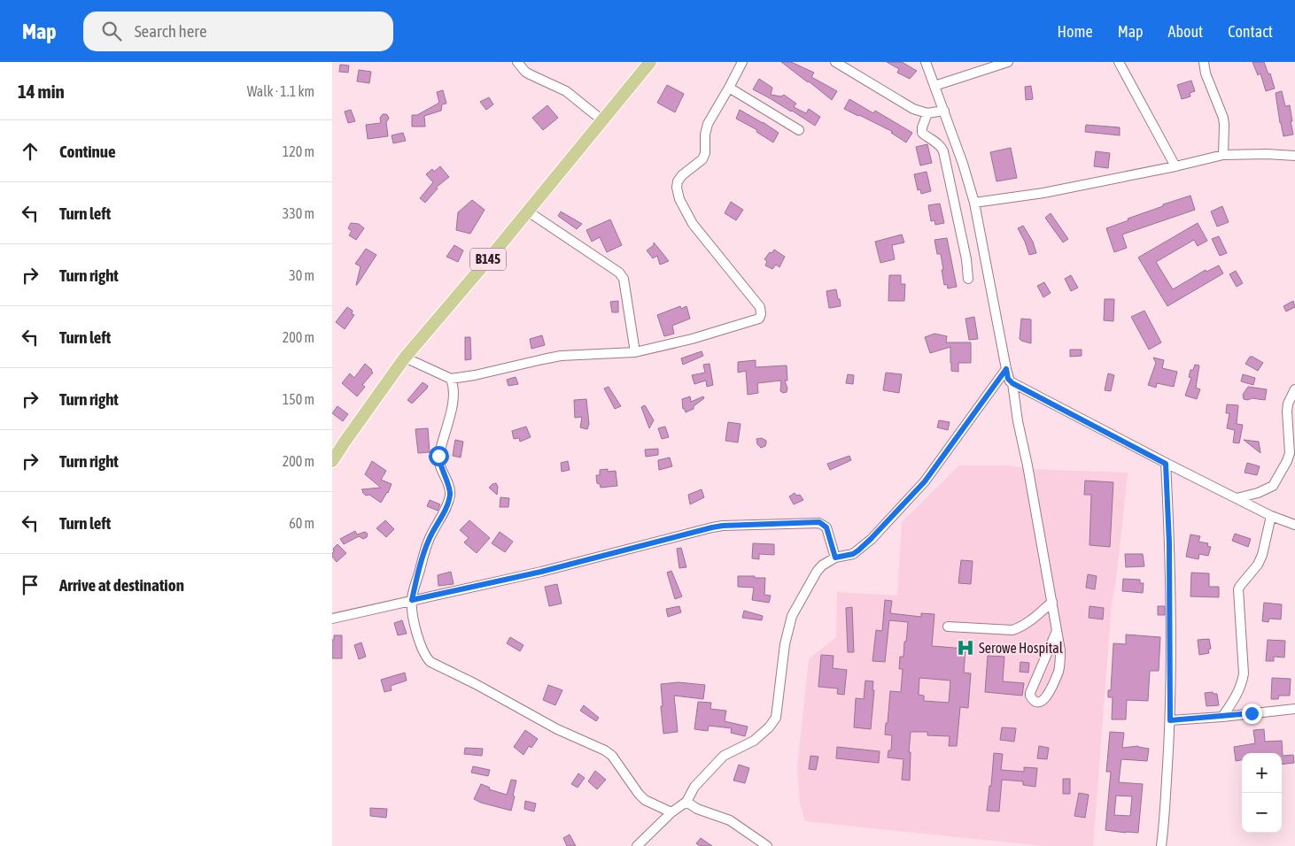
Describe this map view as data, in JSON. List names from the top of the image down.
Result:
{
  "streets": {
    "main road": ["B145"]
  },
  "places": {
    "hospital": ["Serowe Hospital"]
  },
  "page": {
    "header": "Map",
    "search": "Search here",
    "nav": [
      "Home",
      "Map",
      "About",
      "Contact"
    ],
    "heading": ["14 min", "Walk · 1.1 km"],
    "list": [
      ["Continue", "120 m"],
      ["Turn left", "330 m"],
      ["Turn right", "30 m"],
      ["Turn left", "200 m"],
      ["Turn right", "150 m"],
      ["Turn right", "200 m"],
      ["Turn left", "60 m"],
      "Arrive at destination"
    ],
    "map_buttons": ["+", "−"]
  }
}
